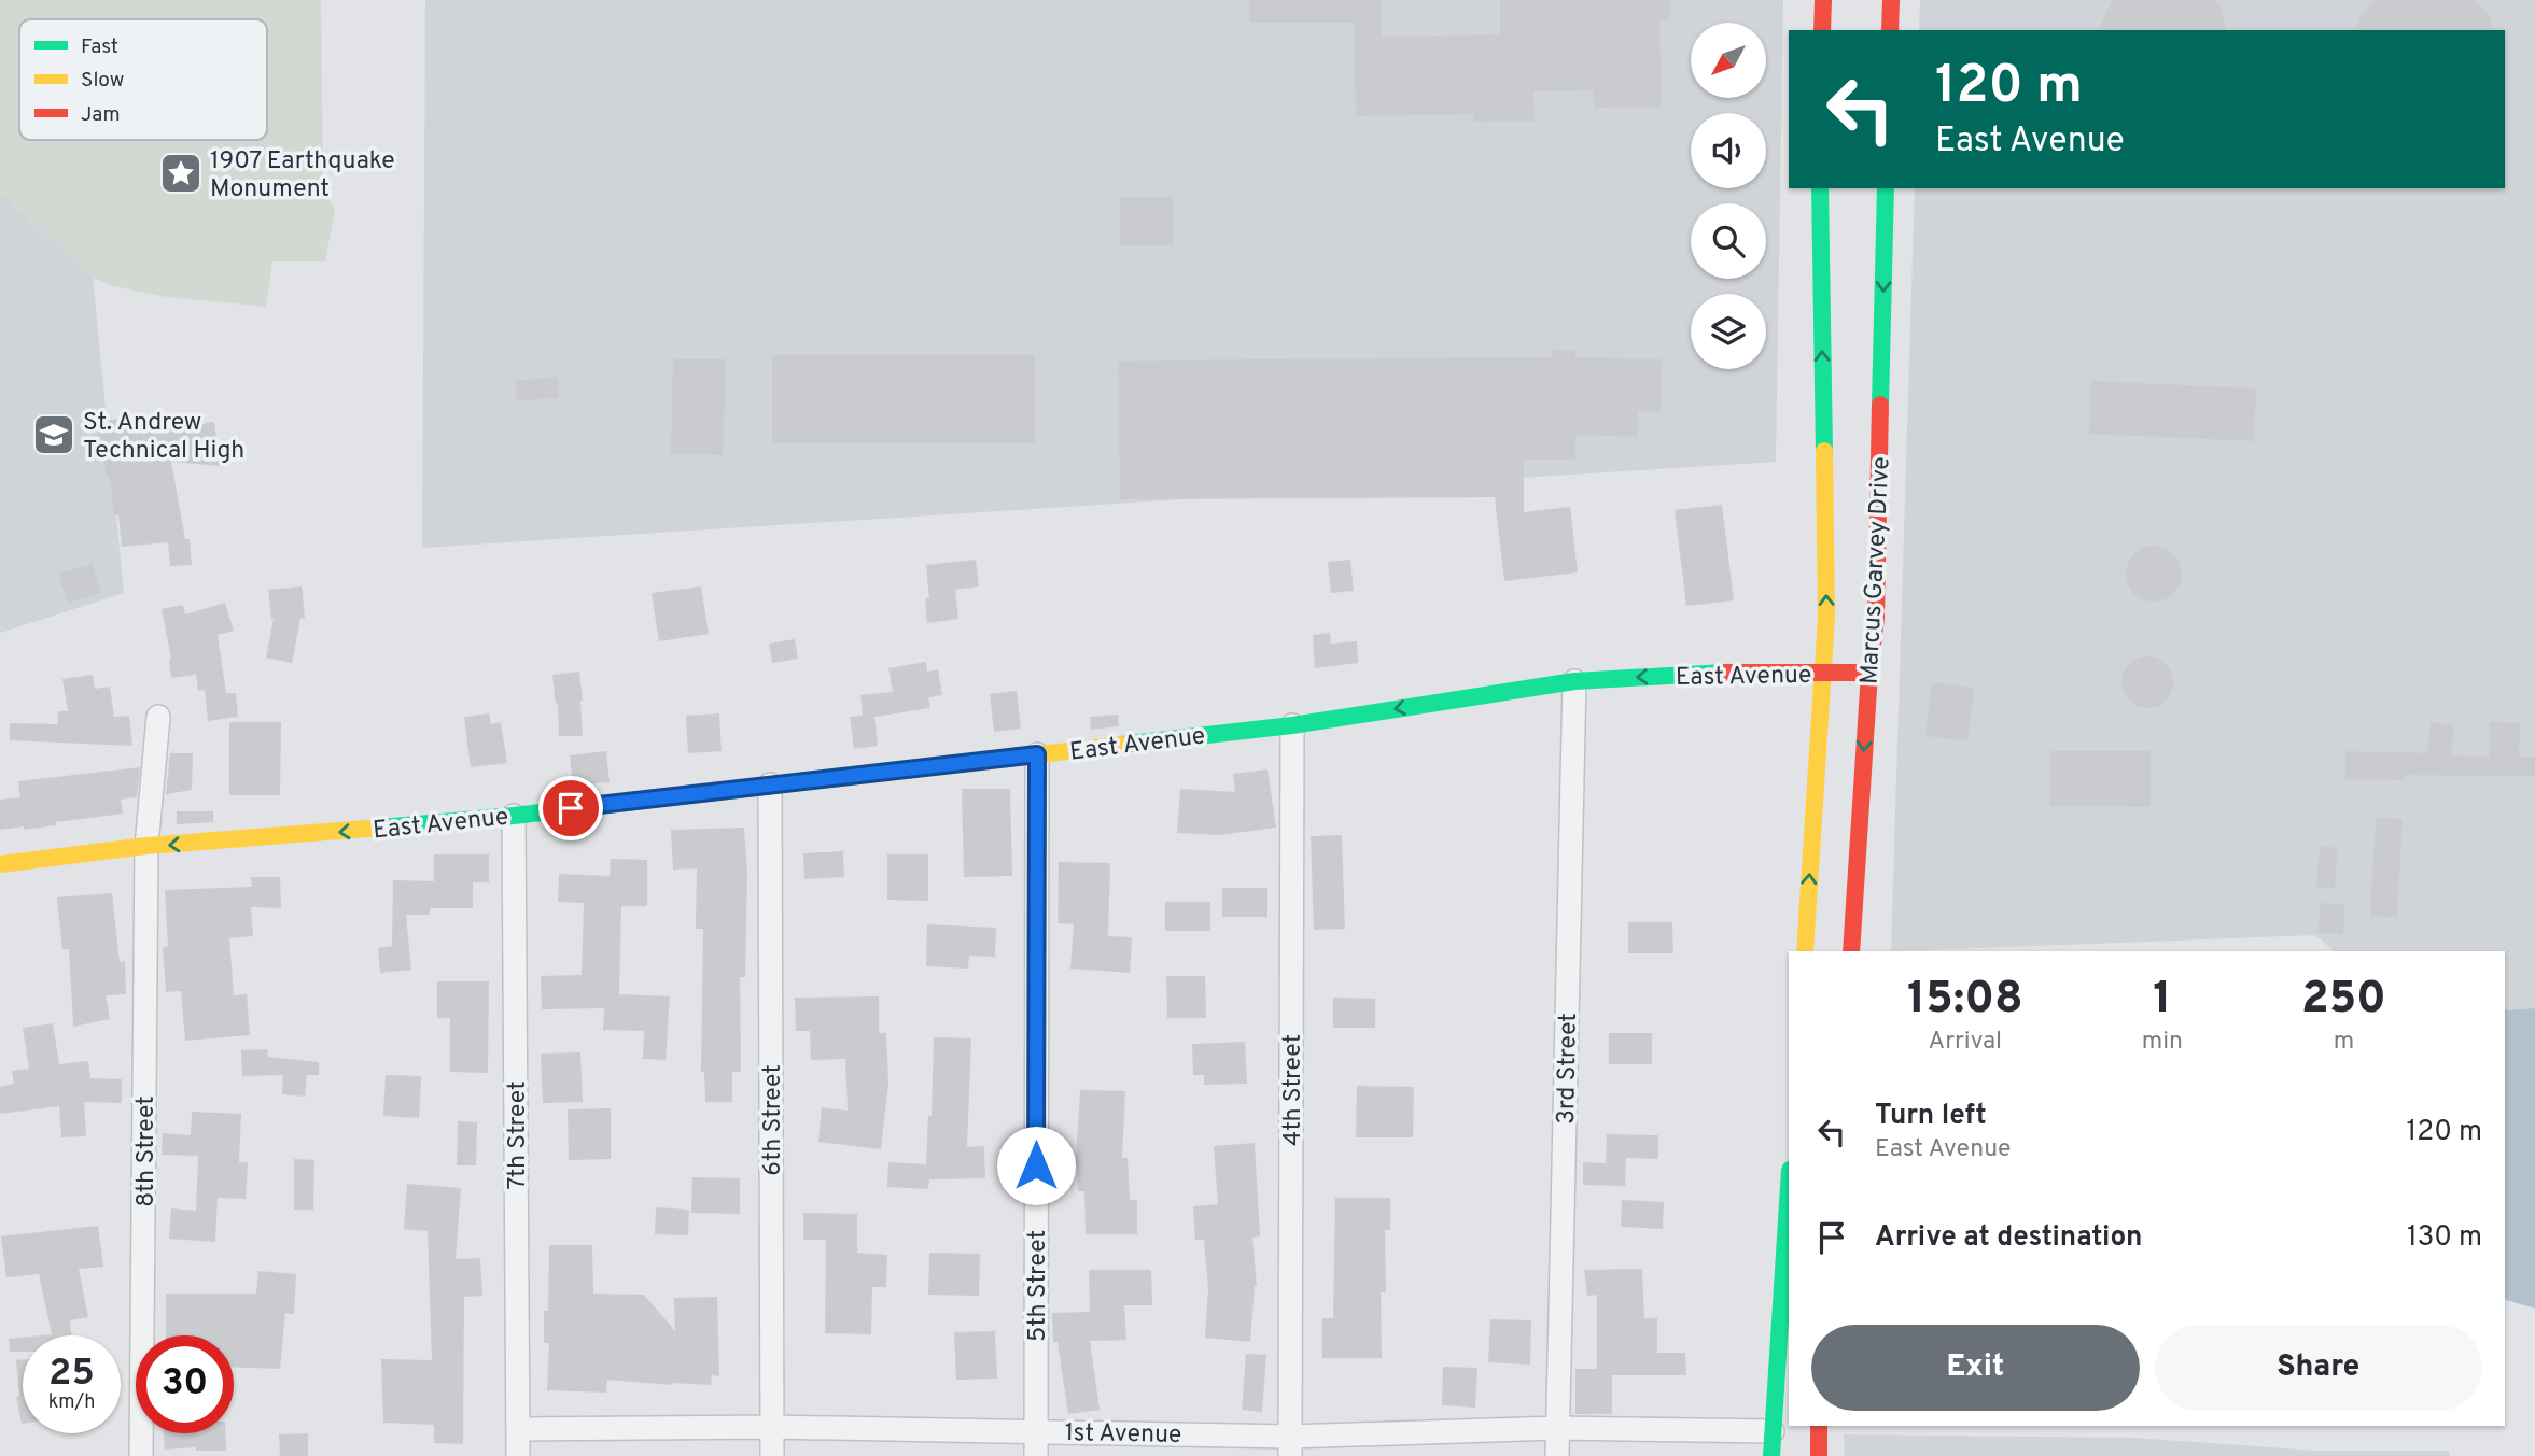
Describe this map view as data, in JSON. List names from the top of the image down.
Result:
{
  "streets": {
    "main road": ["Marcus Garvey Drive", "East Avenue"],
    "street": [
      "3rd Street",
      "4th Street",
      "6th Street",
      "7th Street",
      "8th Street",
      "5th Street",
      "1st Avenue"
    ]
  },
  "crossings": [
    ["Marcus Garvey Drive", "East Avenue"],
    ["East Avenue", "3rd Street"],
    ["East Avenue", "4th Street"],
    ["East Avenue", "6th Street"],
    ["East Avenue", "7th Street"],
    ["East Avenue", "8th Street"],
    ["East Avenue", "5th Street"],
    ["3rd Street", "1st Avenue"],
    ["4th Street", "1st Avenue"],
    ["6th Street", "1st Avenue"],
    ["7th Street", "1st Avenue"],
    ["5th Street", "1st Avenue"]
  ],
  "one_way": ["East Avenue"],
  "places": {
    "place": ["1907 Earthquake Monument"],
    "school or university": ["St. Andrew Technical High"]
  },
  "legend": ["Fast", "Slow", "Jam"],
  "north": "bottom left",
  "page": {
    "turn": ["120 m", "East Avenue"],
    "eta": [
      "15:08",
      "Arrival",
      "1",
      "min",
      "250",
      "m"
    ],
    "list": [
      {
        "name": "Turn left",
        "note": "East Avenue",
        "value": "120 m"
      },
      {
        "name": "Arrive at destination",
        "value": "130 m"
      }
    ],
    "buttons": ["Exit", "Share"],
    "speed": "25 km/h",
    "limit": "30"
  }
}
